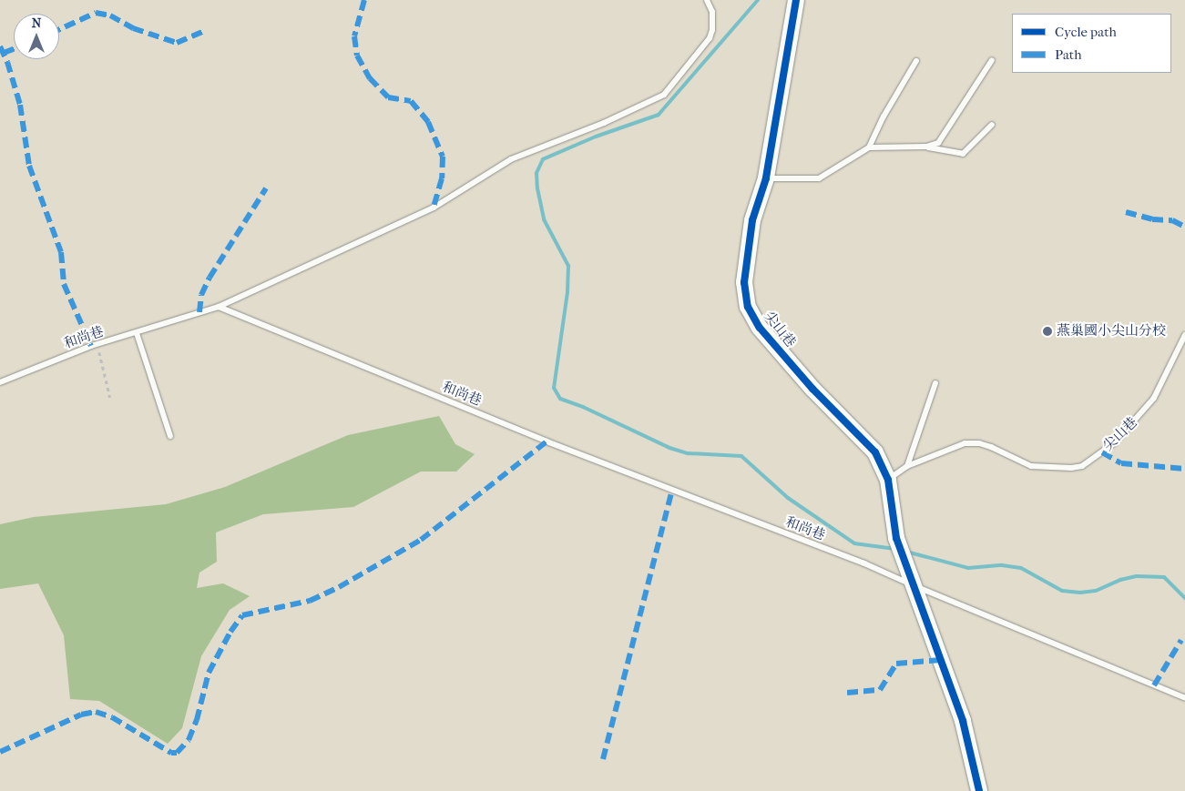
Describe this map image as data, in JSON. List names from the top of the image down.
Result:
{
  "streets": {
    "street": ["尖山巷"],
    "lane": ["和尚巷"]
  },
  "crossings": [
    ["尖山巷", "和尚巷"]
  ],
  "places": ["燕巢國小尖山分校"],
  "legend": ["Cycle path", "Path"],
  "north": "top"
}
